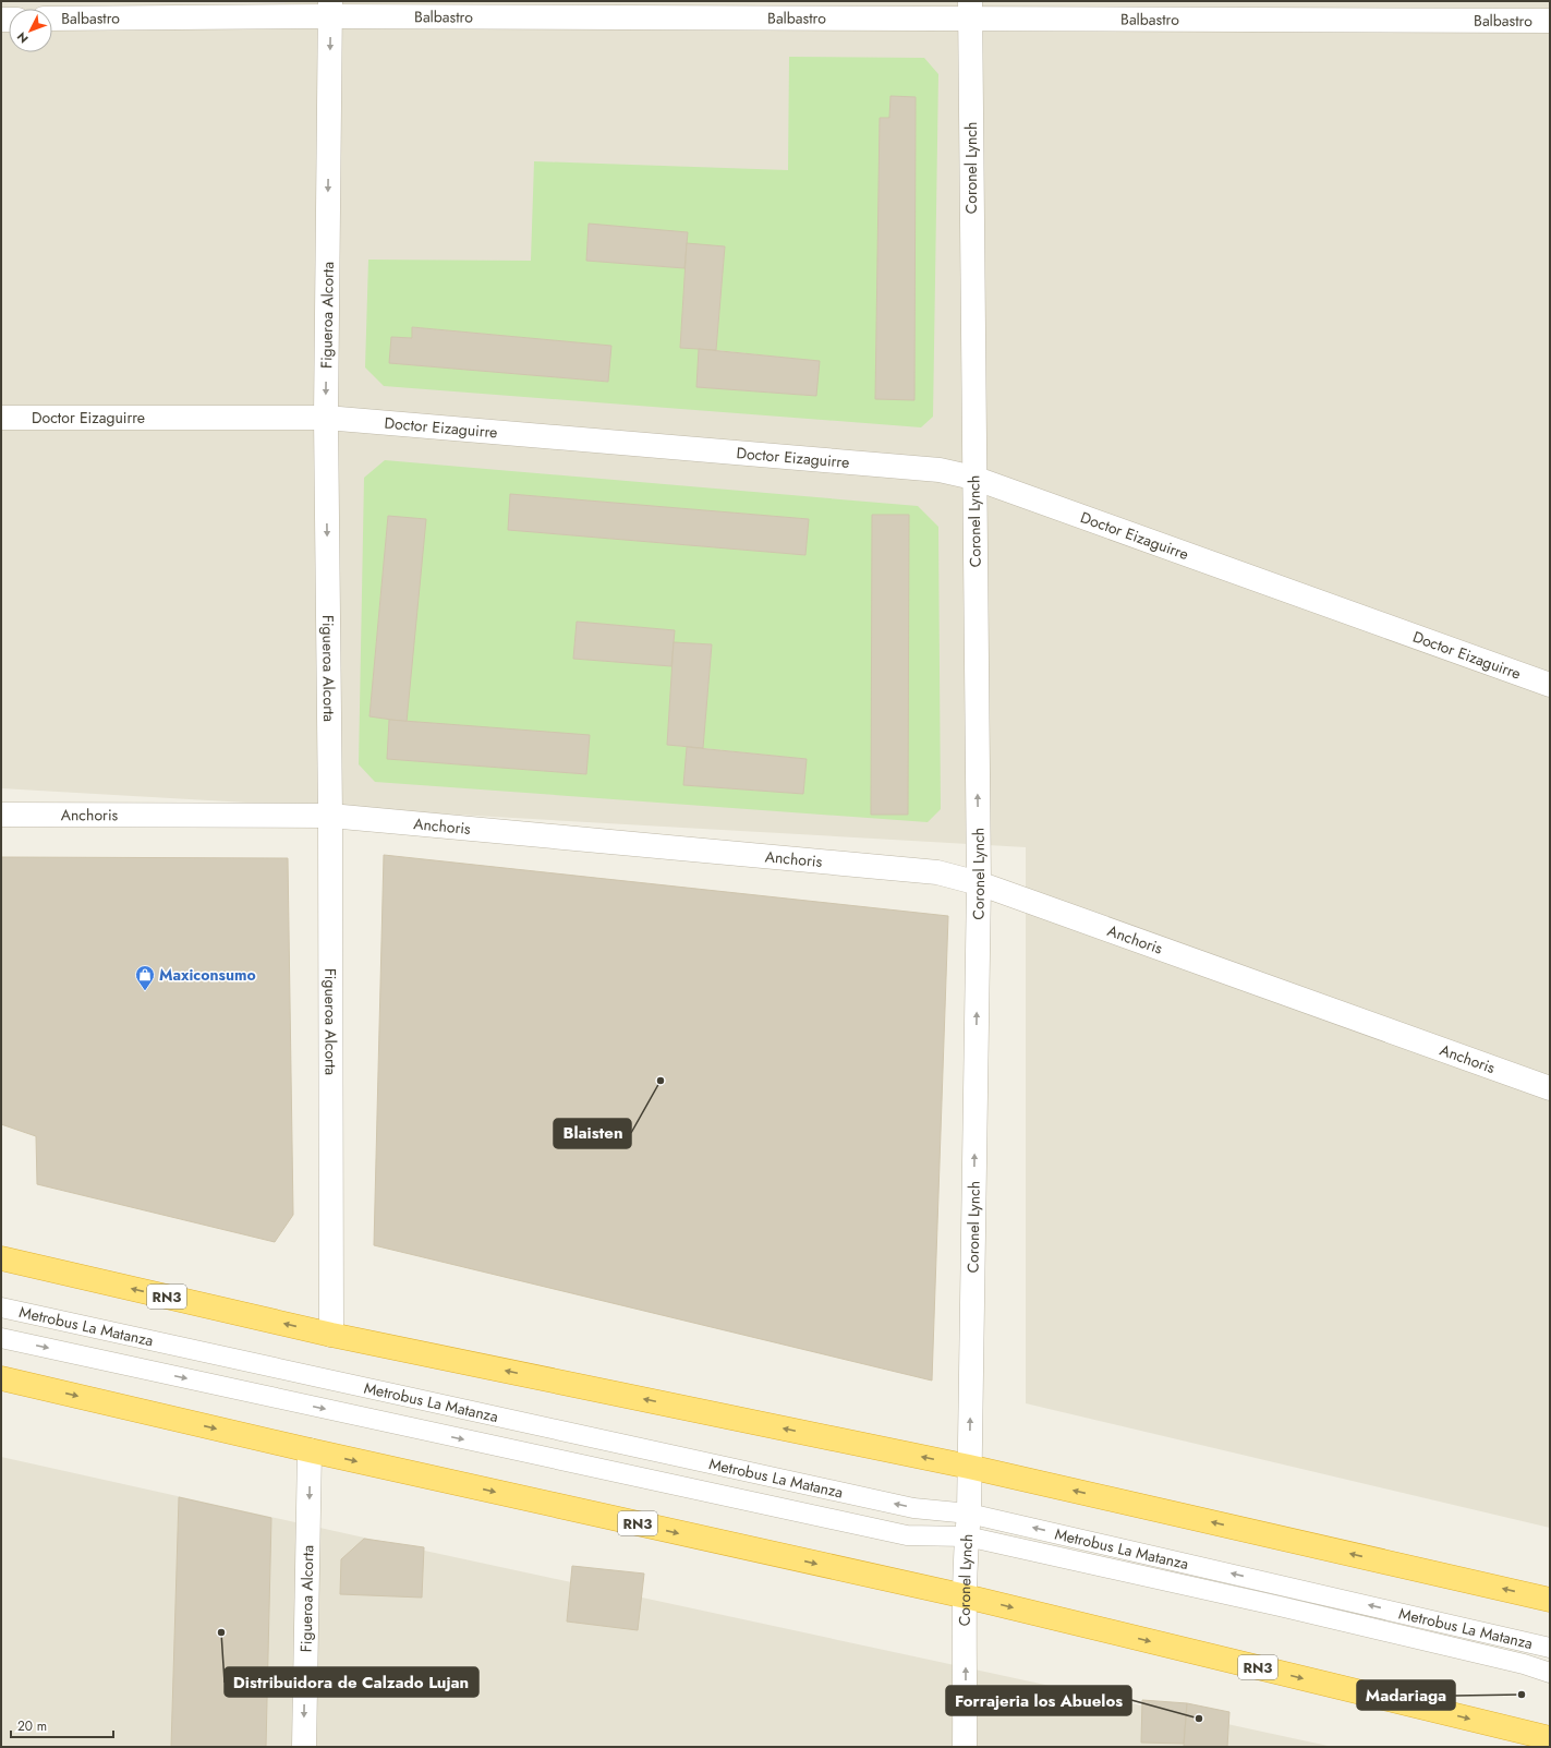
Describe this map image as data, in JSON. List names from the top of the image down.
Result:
{
  "streets": {
    "highway": ["RN3"],
    "street": [
      "Balbastro",
      "Coronel Lynch",
      "Figueroa Alcorta",
      "Doctor Eizaguirre",
      "Anchoris"
    ],
    "lane": ["Metrobus La Matanza"]
  },
  "crossings": [
    ["Balbastro", "Coronel Lynch"],
    ["Balbastro", "Figueroa Alcorta"],
    ["Coronel Lynch", "Doctor Eizaguirre"],
    ["Coronel Lynch", "Anchoris"],
    ["Coronel Lynch", "RN3"],
    ["Coronel Lynch", "Metrobus La Matanza"],
    ["Figueroa Alcorta", "Doctor Eizaguirre"],
    ["Figueroa Alcorta", "Anchoris"],
    ["Figueroa Alcorta", "RN3"]
  ],
  "one_way": ["Coronel Lynch", "Figueroa Alcorta"],
  "places": {
    "shop": ["Maxiconsumo"],
    "other": [
      "Blaisten",
      "Distribuidora de Calzado Lujan",
      "Madariaga",
      "Forrajeria los Abuelos"
    ]
  },
  "scale_bar": "20 m",
  "north": "bottom left"
}
